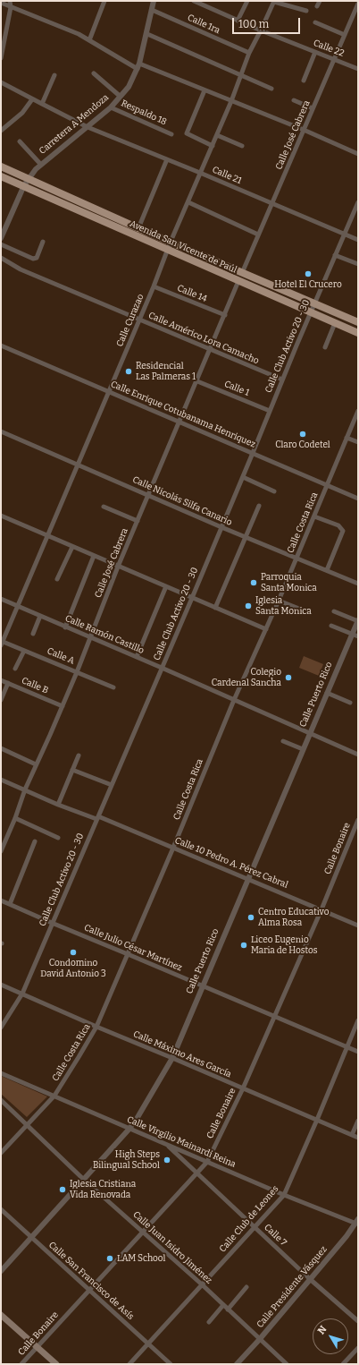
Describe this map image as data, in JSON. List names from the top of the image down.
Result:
{
  "streets": {
    "main road": ["Avenida San Vicente de Paúl"],
    "street": [
      "Calle 1ra",
      "Calle 22",
      "Respaldo 18",
      "Carretera A Mendoza",
      "Calle José Cabrera",
      "Calle 21",
      "Calle 14",
      "Calle Curazao",
      "Calle Américo Lora Camacho",
      "Calle Club Activo 20 - 30",
      "Calle 1",
      "Calle Enrique Cotubanama Henriquez",
      "Calle Nicolás Silfa Canario",
      "Calle Costa Rica",
      "Calle Ramón Castillo",
      "Calle A",
      "Calle B",
      "Calle Puerto Rico",
      "Calle Bonaire",
      "Calle 10 Pedro A. Pérez Cabral",
      "Calle Julio César Martínez",
      "Calle Máximo Ares García",
      "Calle Virgilio Mainardi Reina",
      "Calle Club de Leones",
      "Calle 7",
      "Calle Juan Isidro Jiménez",
      "Calle San Francisco de Asís",
      "Calle Presidente Vásquez"
    ]
  },
  "crossings": [
    ["Calle 1ra", "Carretera A Mendoza"],
    ["Calle 1ra", "Calle Curazao"],
    ["Calle 22", "Calle José Cabrera"],
    ["Calle 22", "Calle Curazao"],
    ["Respaldo 18", "Carretera A Mendoza"],
    ["Carretera A Mendoza", "Calle 21"],
    ["Carretera A Mendoza", "Avenida San Vicente de Paúl"],
    ["Calle José Cabrera", "Calle 21"],
    ["Calle José Cabrera", "Avenida San Vicente de Paúl"],
    ["Calle José Cabrera", "Calle 14"],
    ["Calle José Cabrera", "Calle Américo Lora Camacho"],
    ["Calle José Cabrera", "Calle 1"],
    ["Calle José Cabrera", "Calle Enrique Cotubanama Henriquez"],
    ["Calle José Cabrera", "Calle Nicolás Silfa Canario"],
    ["Calle José Cabrera", "Calle Ramón Castillo"],
    ["Calle José Cabrera", "Calle A"],
    ["Calle José Cabrera", "Calle B"],
    ["Calle José Cabrera", "Calle 10 Pedro A. Pérez Cabral"],
    ["Calle 21", "Calle Curazao"],
    ["Calle 21", "Calle Club Activo 20 - 30"],
    ["Avenida San Vicente de Paúl", "Calle Curazao"],
    ["Avenida San Vicente de Paúl", "Calle Club Activo 20 - 30"],
    ["Calle 14", "Calle Curazao"],
    ["Calle Curazao", "Calle Américo Lora Camacho"],
    ["Calle Curazao", "Calle Enrique Cotubanama Henriquez"],
    ["Calle Curazao", "Calle Nicolás Silfa Canario"],
    ["Calle Curazao", "Calle Ramón Castillo"],
    ["Calle Curazao", "Calle A"],
    ["Calle Américo Lora Camacho", "Calle Club Activo 20 - 30"],
    ["Calle Club Activo 20 - 30", "Calle 1"],
    ["Calle Club Activo 20 - 30", "Calle Enrique Cotubanama Henriquez"],
    ["Calle Club Activo 20 - 30", "Calle Nicolás Silfa Canario"],
    ["Calle Club Activo 20 - 30", "Calle Ramón Castillo"],
    ["Calle Club Activo 20 - 30", "Calle 10 Pedro A. Pérez Cabral"],
    ["Calle Club Activo 20 - 30", "Calle Julio César Martínez"],
    ["Calle Club Activo 20 - 30", "Calle Máximo Ares García"],
    ["Calle Enrique Cotubanama Henriquez", "Calle Costa Rica"],
    ["Calle Nicolás Silfa Canario", "Calle Costa Rica"],
    ["Calle Costa Rica", "Calle Ramón Castillo"],
    ["Calle Costa Rica", "Calle 10 Pedro A. Pérez Cabral"],
    ["Calle Costa Rica", "Calle Julio César Martínez"],
    ["Calle Costa Rica", "Calle Máximo Ares García"],
    ["Calle Costa Rica", "Calle Virgilio Mainardi Reina"],
    ["Calle Costa Rica", "Calle Juan Isidro Jiménez"],
    ["Calle Ramón Castillo", "Calle Puerto Rico"],
    ["Calle Puerto Rico", "Calle 10 Pedro A. Pérez Cabral"],
    ["Calle Puerto Rico", "Calle Julio César Martínez"],
    ["Calle Puerto Rico", "Calle Máximo Ares García"],
    ["Calle Puerto Rico", "Calle Virgilio Mainardi Reina"],
    ["Calle Puerto Rico", "Calle Juan Isidro Jiménez"],
    ["Calle Puerto Rico", "Calle San Francisco de Asís"],
    ["Calle Bonaire", "Calle 10 Pedro A. Pérez Cabral"],
    ["Calle Bonaire", "Calle Julio César Martínez"],
    ["Calle Bonaire", "Calle Máximo Ares García"],
    ["Calle Bonaire", "Calle Virgilio Mainardi Reina"],
    ["Calle Bonaire", "Calle 7"],
    ["Calle Bonaire", "Calle Juan Isidro Jiménez"],
    ["Calle Bonaire", "Calle San Francisco de Asís"],
    ["Calle Julio César Martínez", "Calle Club de Leones"],
    ["Calle Máximo Ares García", "Calle Club de Leones"],
    ["Calle Virgilio Mainardi Reina", "Calle Club de Leones"],
    ["Calle Virgilio Mainardi Reina", "Calle 7"],
    ["Calle Virgilio Mainardi Reina", "Calle Presidente Vásquez"],
    ["Calle Club de Leones", "Calle 7"],
    ["Calle Club de Leones", "Calle Juan Isidro Jiménez"],
    ["Calle Club de Leones", "Calle San Francisco de Asís"],
    ["Calle 7", "Calle Presidente Vásquez"],
    ["Calle Juan Isidro Jiménez", "Calle Presidente Vásquez"]
  ],
  "places": [
    "Hotel El Crucero",
    "Residencial Las Palmeras 1",
    "Claro Codetel",
    "Parroquia Santa Monica",
    "Iglesia Santa Monica",
    "Colegio Cardenal Sancha",
    "Centro Educativo Alma Rosa",
    "Liceo Eugenio Maria de Hostos",
    "Condomino David Antonio 3",
    "High Steps Bilingual School",
    "Iglesia Cristiana Vida Renovada",
    "LAM School"
  ],
  "scale_bar": "100 m",
  "north": "top left"
}
